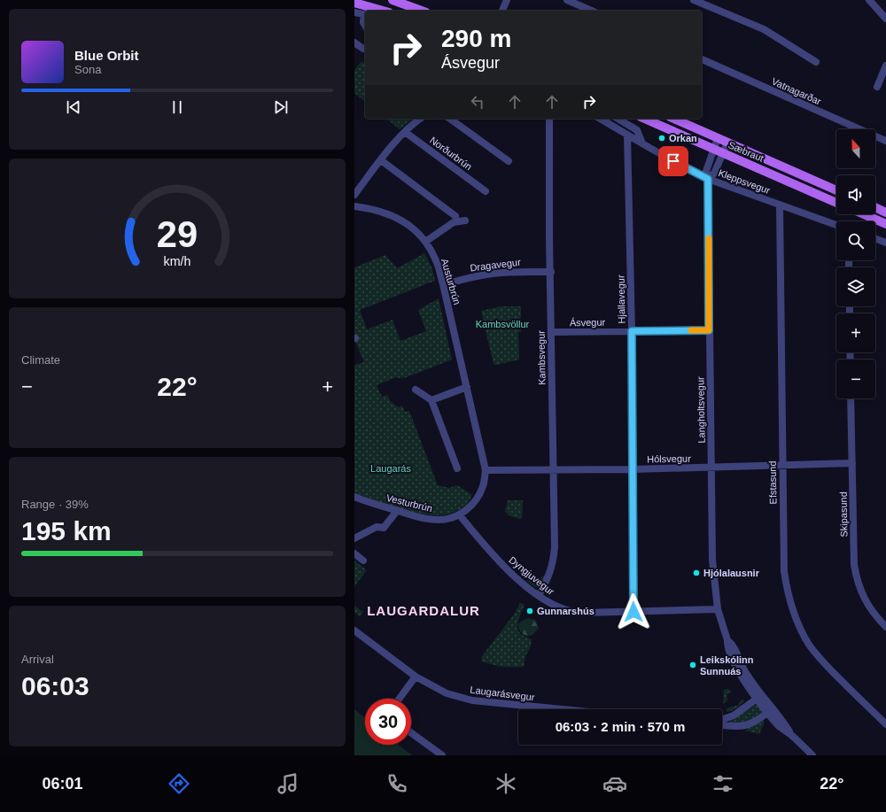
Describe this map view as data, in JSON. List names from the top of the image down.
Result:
{
  "streets": {
    "main road": ["Sæbraut"],
    "street": [
      "Vatnagarðar",
      "Norðurbrún",
      "Kleppsvegur",
      "Dragavegur",
      "Austurbrún",
      "Hjallavegur",
      "Ásvegur",
      "Kambsvegur",
      "Langholtsvegur",
      "Hólsvegur",
      "Efstasund",
      "Vesturbrún",
      "Skipasund",
      "Dyngjuvegur",
      "Laugarásvegur"
    ]
  },
  "crossings": [
    ["Sæbraut", "Langholtsvegur"],
    ["Kleppsvegur", "Hjallavegur"],
    ["Kleppsvegur", "Langholtsvegur"],
    ["Kleppsvegur", "Efstasund"],
    ["Dragavegur", "Austurbrún"],
    ["Dragavegur", "Kambsvegur"],
    ["Austurbrún", "Hólsvegur"],
    ["Austurbrún", "Vesturbrún"],
    ["Austurbrún", "Dyngjuvegur"],
    ["Hjallavegur", "Ásvegur"],
    ["Hjallavegur", "Hólsvegur"],
    ["Hjallavegur", "Dyngjuvegur"],
    ["Ásvegur", "Kambsvegur"],
    ["Ásvegur", "Langholtsvegur"],
    ["Kambsvegur", "Hólsvegur"],
    ["Kambsvegur", "Dyngjuvegur"],
    ["Langholtsvegur", "Hólsvegur"],
    ["Langholtsvegur", "Dyngjuvegur"],
    ["Hólsvegur", "Efstasund"],
    ["Hólsvegur", "Skipasund"],
    ["Vesturbrún", "Dyngjuvegur"]
  ],
  "districts": ["LAUGARDALUR"],
  "parks": ["Kambsvöllur", "Laugarás"],
  "places": [
    "Orkan",
    "Hjólalausnir",
    "Gunnarshús",
    "Leikskólinn Sunnuás"
  ],
  "north": "top",
  "page": {
    "turn": ["290 m", "Ásvegur"],
    "song": ["Blue Orbit", "Sona"],
    "map_buttons": ["+", "−"],
    "tile": [
      "Climate",
      ["Range · 39%", "195 km"],
      ["Arrival", "06:03"]
    ],
    "heat": ["−", "22°", "+"],
    "limit": "30",
    "trip": "06:03 · 2 min · 570 m",
    "tabs": ["06:01", "22°"],
    "gauge": ["29", "km/h"]
  }
}
